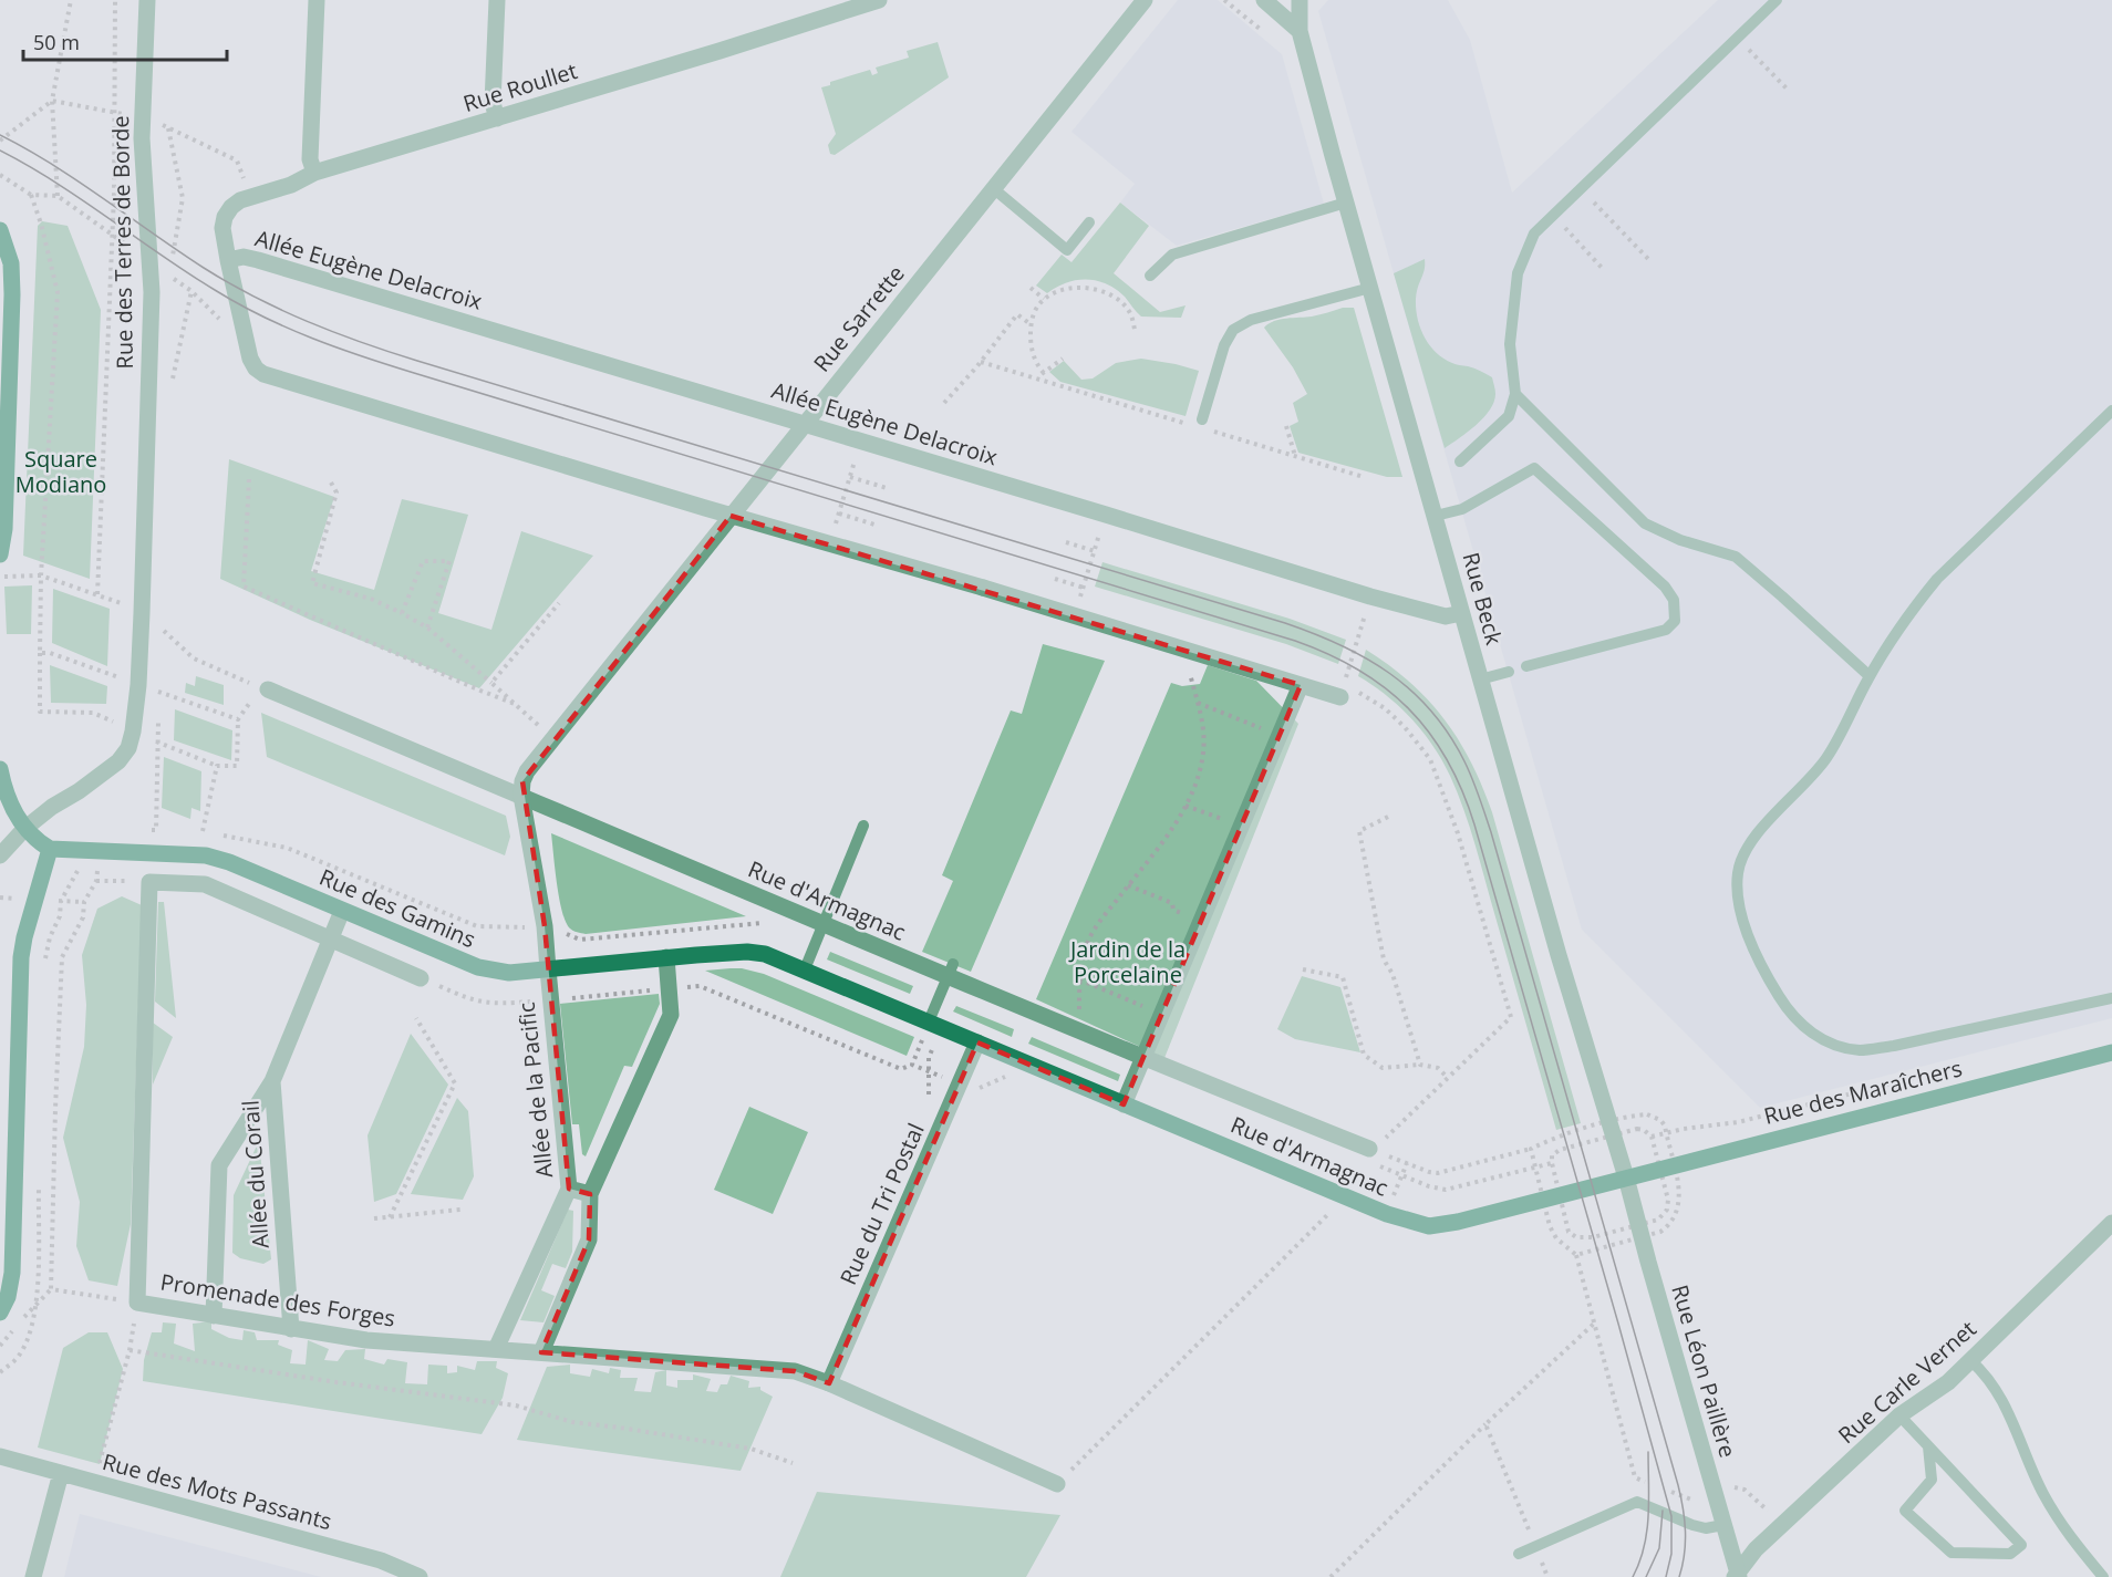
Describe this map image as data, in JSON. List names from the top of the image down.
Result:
{
  "streets": {
    "main road": ["Rue d'Armagnac", "Rue des Gamins", "Rue des Maraîchers"],
    "street": [
      "Rue Roullet",
      "Rue des Terres de Borde",
      "Allée Eugène Delacroix",
      "Rue Sarrette",
      "Rue Beck",
      "Allée de la Pacific",
      "Allée du Corail",
      "Rue du Tri Postal",
      "Promenade des Forges",
      "Rue Léon Paillère",
      "Rue Carle Vernet",
      "Rue des Mots Passants"
    ]
  },
  "crossings": [
    ["Rue Roullet", "Allée Eugène Delacroix"],
    ["Allée Eugène Delacroix", "Rue Sarrette"],
    ["Allée Eugène Delacroix", "Rue Beck"],
    ["Rue Sarrette", "Rue d'Armagnac"],
    ["Rue Sarrette", "Allée de la Pacific"],
    ["Rue Beck", "Rue d'Armagnac"],
    ["Rue Beck", "Rue des Maraîchers"],
    ["Rue Beck", "Rue Léon Paillère"],
    ["Rue d'Armagnac", "Rue des Gamins"],
    ["Rue d'Armagnac", "Allée de la Pacific"],
    ["Rue d'Armagnac", "Rue des Maraîchers"],
    ["Rue d'Armagnac", "Rue du Tri Postal"],
    ["Rue d'Armagnac", "Rue Léon Paillère"],
    ["Rue des Gamins", "Allée de la Pacific"],
    ["Rue des Gamins", "Allée du Corail"],
    ["Allée de la Pacific", "Promenade des Forges"],
    ["Rue des Maraîchers", "Rue Léon Paillère"],
    ["Allée du Corail", "Promenade des Forges"],
    ["Rue du Tri Postal", "Promenade des Forges"],
    ["Rue Léon Paillère", "Rue Carle Vernet"]
  ],
  "parks": ["Square Modiano", "Jardin de la Porcelaine"],
  "scale_bar": "50 m"
}
